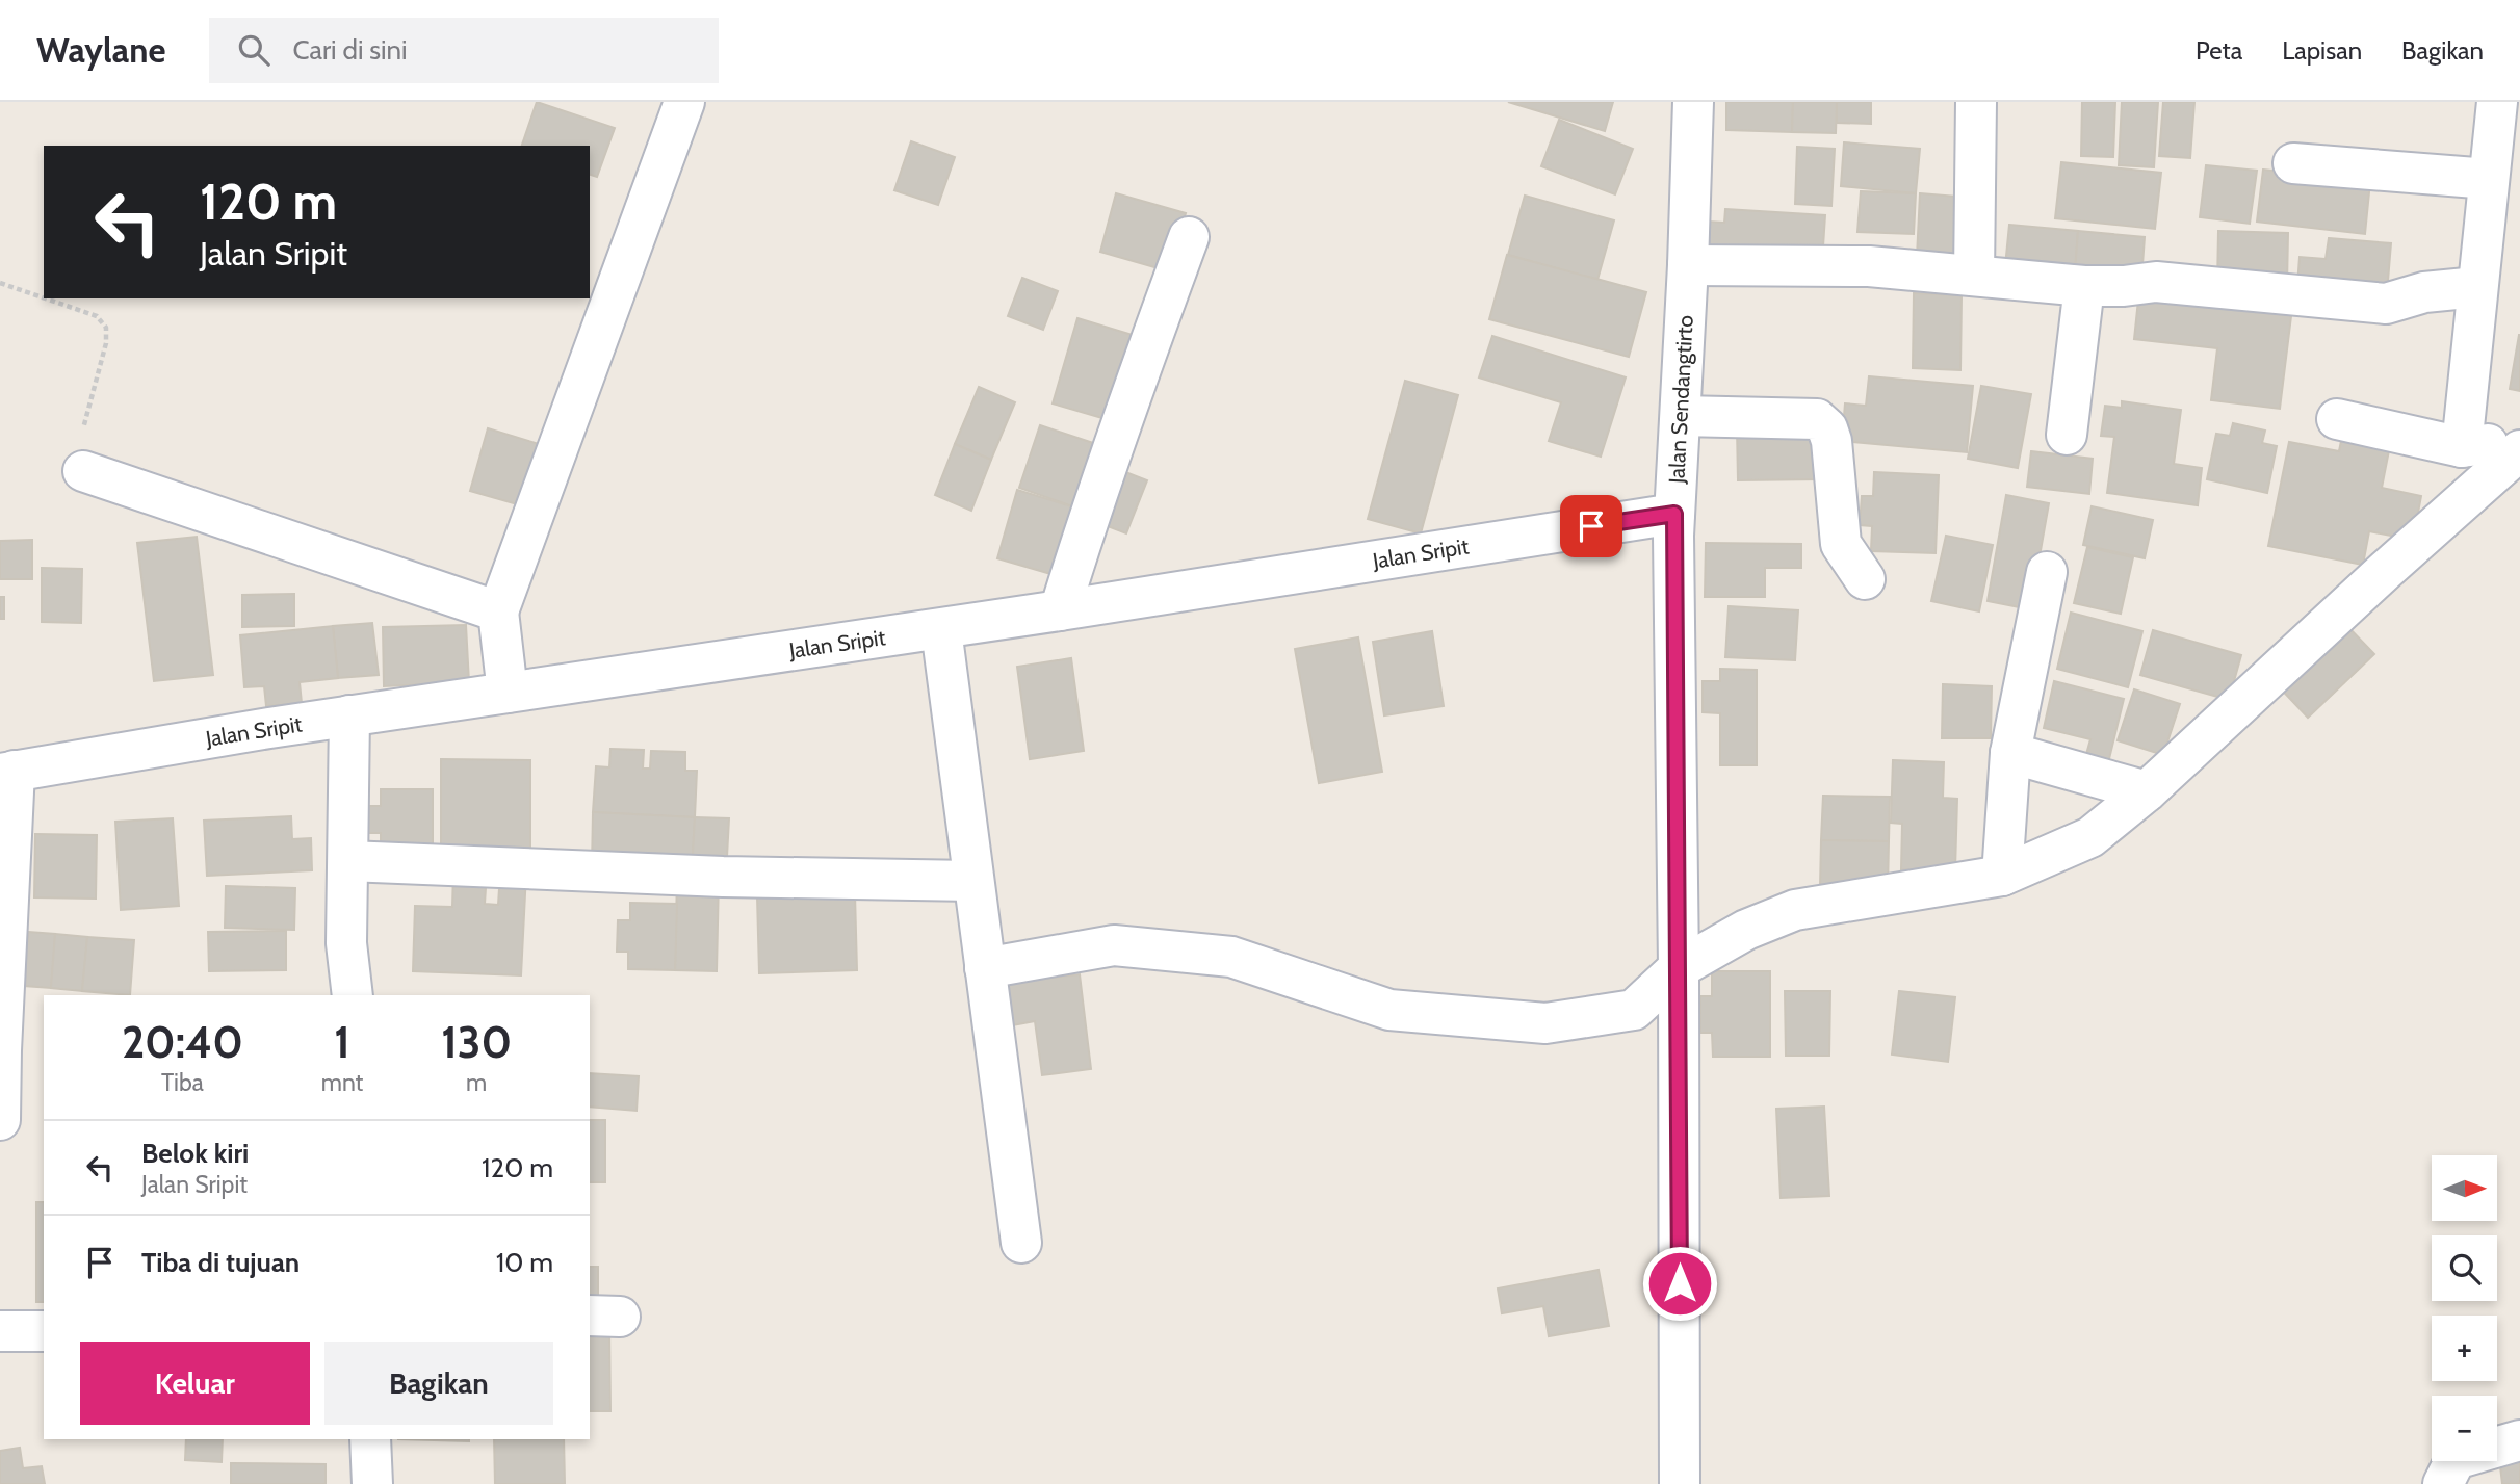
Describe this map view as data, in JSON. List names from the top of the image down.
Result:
{
  "streets": {
    "street": ["Jalan Sendangtirto", "Jalan Sripit"]
  },
  "crossings": [
    ["Jalan Sendangtirto", "Jalan Sripit"]
  ],
  "north": "right",
  "page": {
    "header": "Waylane",
    "search": "Cari di sini",
    "nav": ["Peta", "Lapisan", "Bagikan"],
    "turn": ["120 m", "Jalan Sripit"],
    "eta": [
      "20:40",
      "Tiba",
      "1",
      "mnt",
      "130",
      "m"
    ],
    "list": [
      {
        "name": "Belok kiri",
        "note": "Jalan Sripit",
        "value": "120 m"
      },
      {
        "name": "Tiba di tujuan",
        "value": "10 m"
      }
    ],
    "map_buttons": ["+", "−"],
    "buttons": ["Keluar", "Bagikan"]
  }
}
